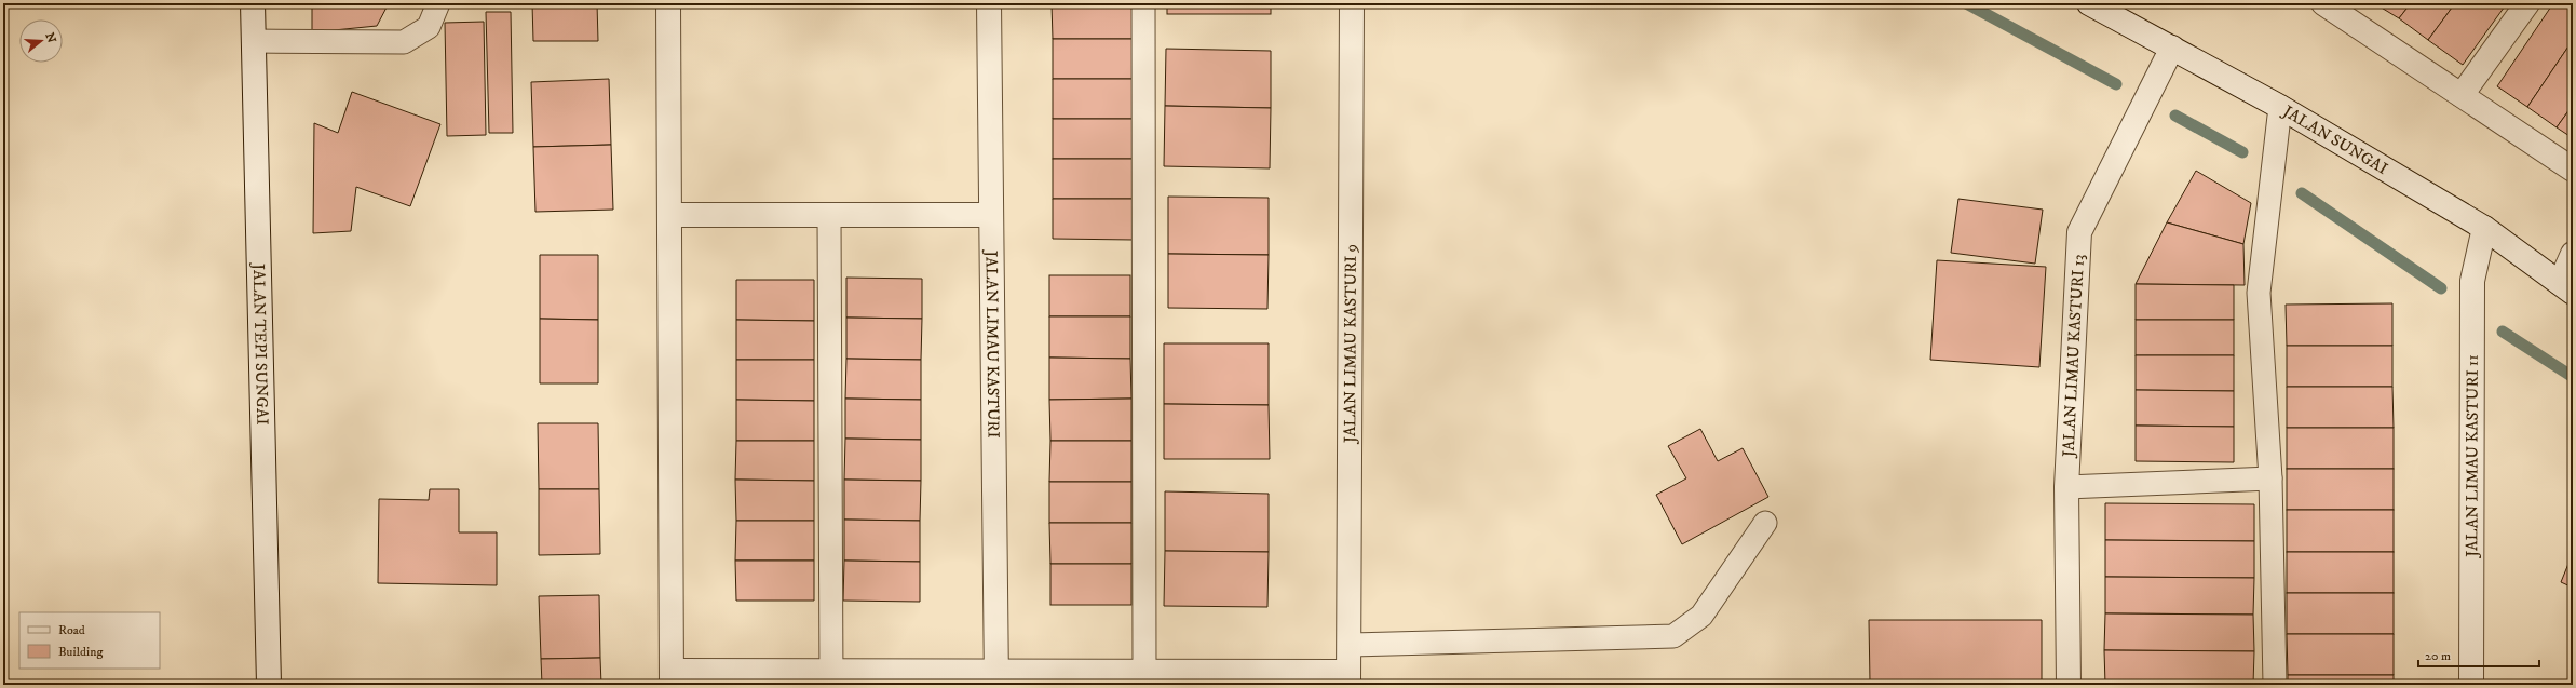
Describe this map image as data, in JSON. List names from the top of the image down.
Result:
{
  "streets": {
    "street": [
      "JALAN SUNGAI",
      "JALAN TEPI SUNGAI",
      "JALAN LIMAU KASTURI",
      "JALAN LIMAU KASTURI 9",
      "JALAN LIMAU KASTURI 13",
      "JALAN LIMAU KASTURI 11"
    ]
  },
  "crossings": [
    ["JALAN SUNGAI", "JALAN LIMAU KASTURI 13"],
    ["JALAN SUNGAI", "JALAN LIMAU KASTURI 11"]
  ],
  "legend": ["Road", "Building"],
  "scale_bar": "20 m",
  "north": "right"
}
